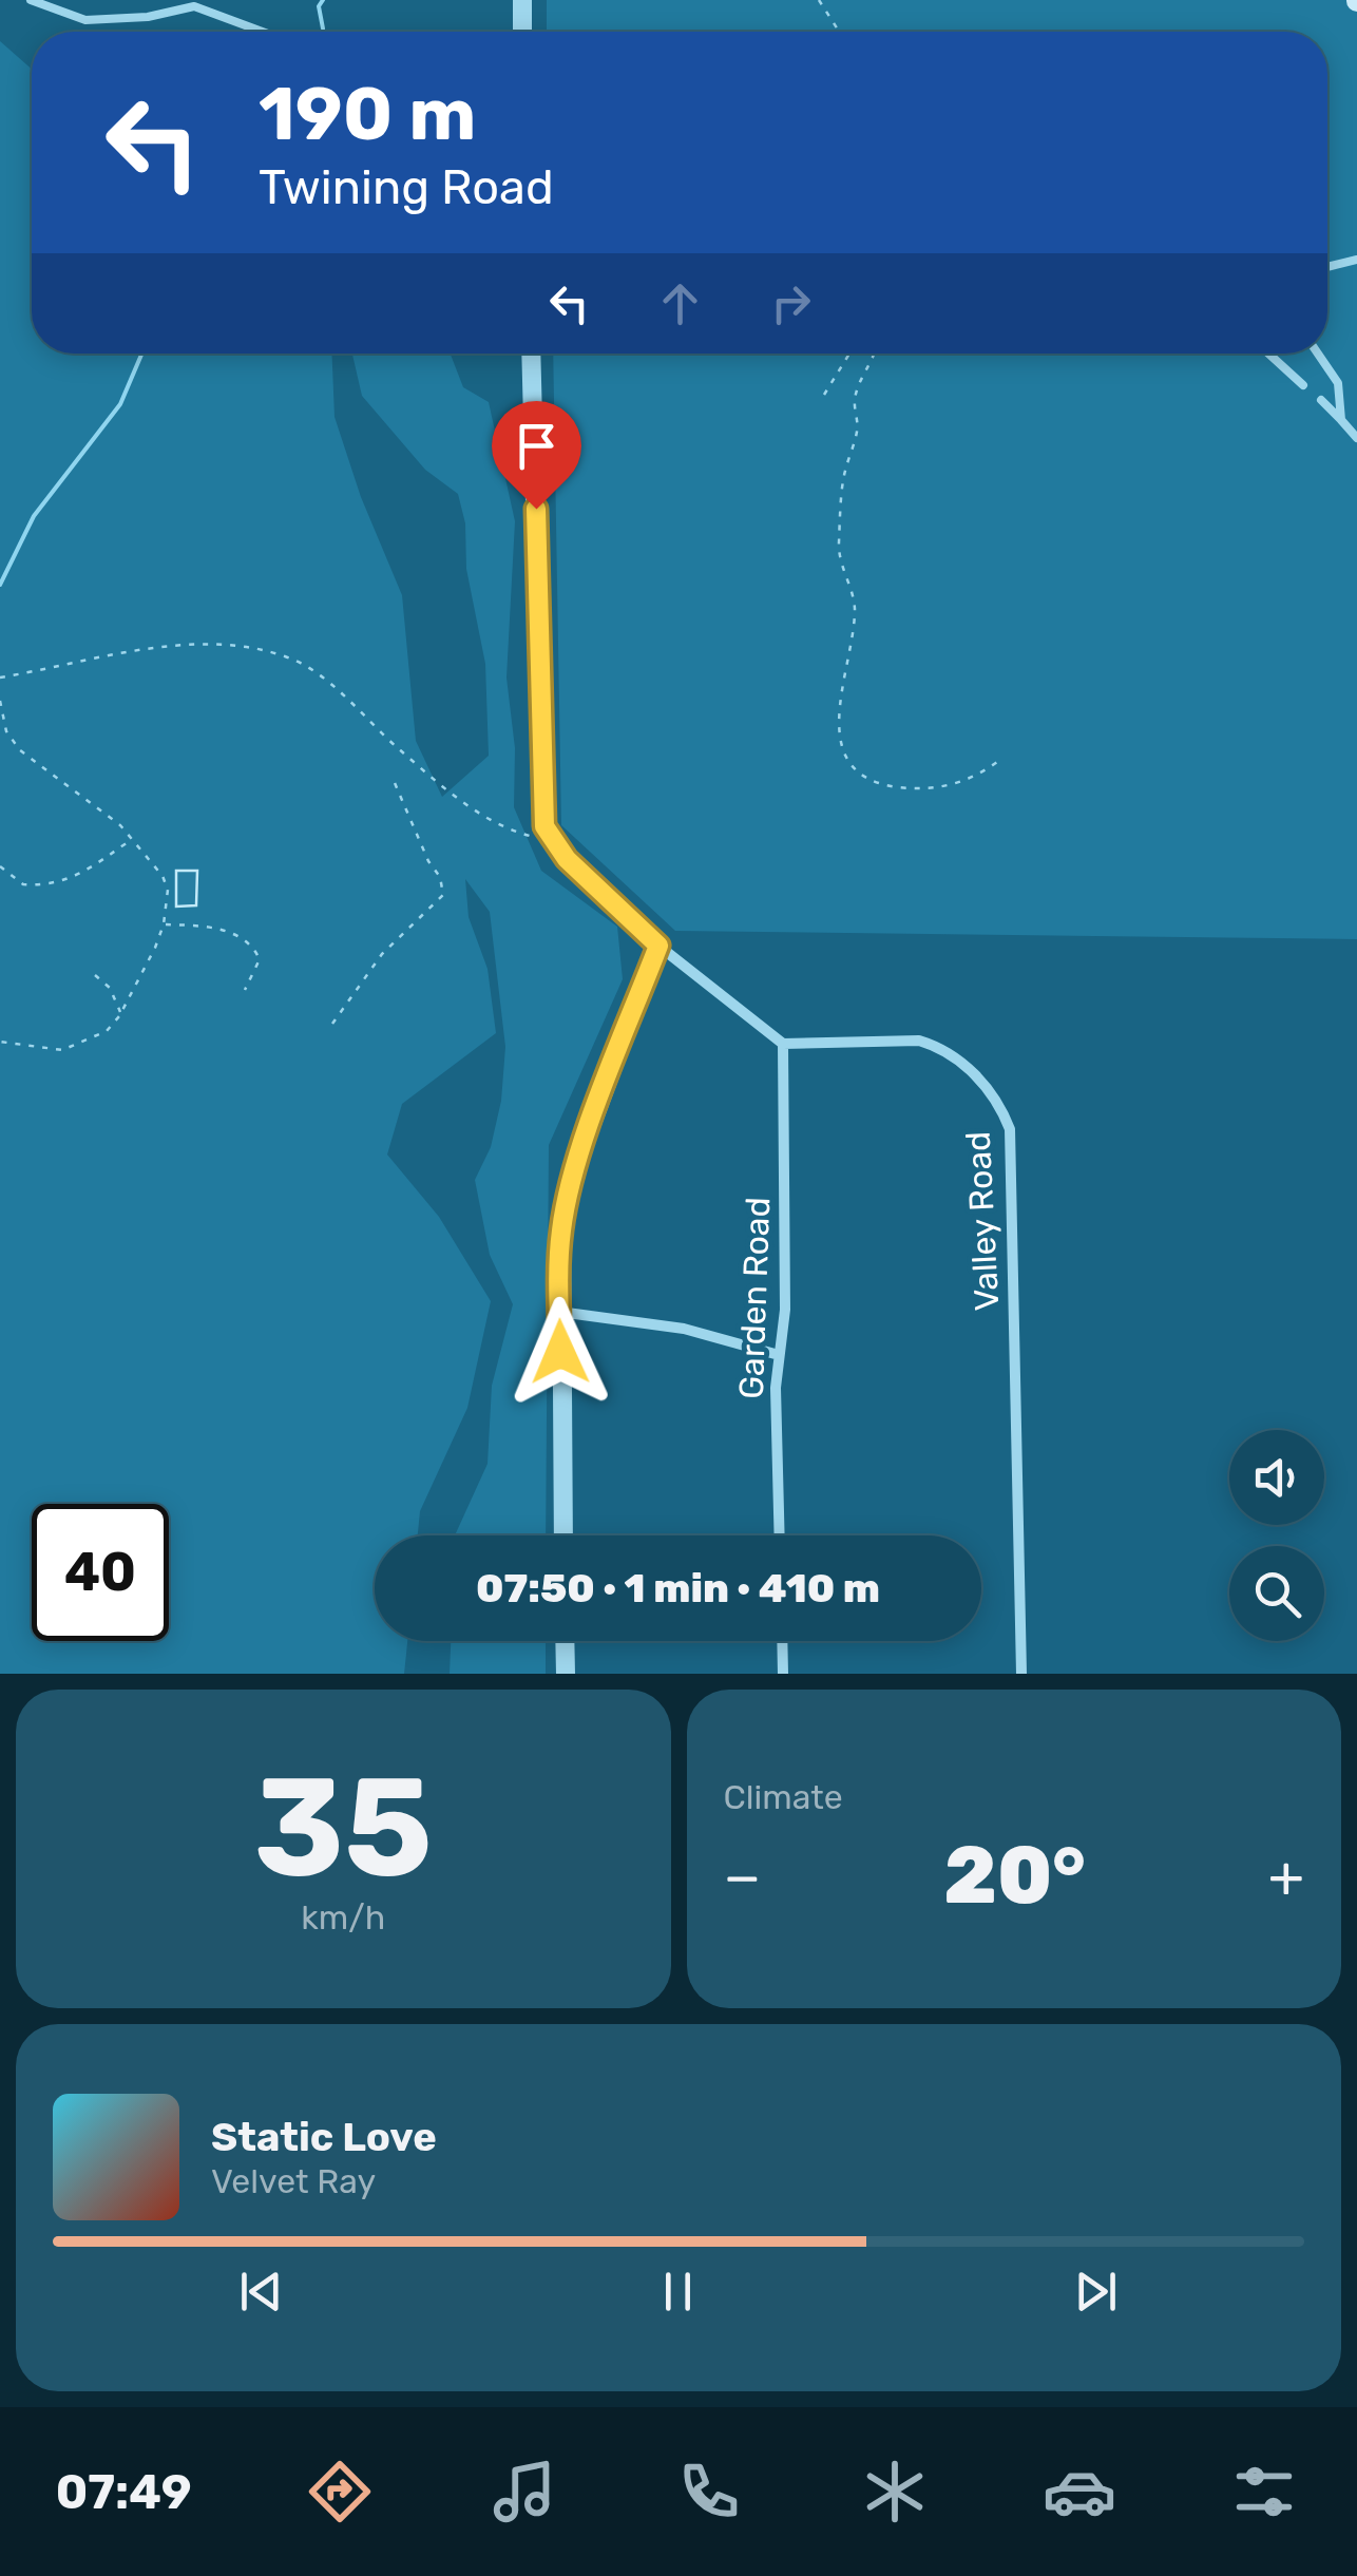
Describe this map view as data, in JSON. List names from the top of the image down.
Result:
{
  "streets": {
    "street": ["Valley Road", "Garden Road"]
  },
  "crossings": [
    ["Valley Road", "Garden Road"]
  ],
  "page": {
    "turn": ["190 m", "Twining Road"],
    "limit": "40",
    "trip": "07:50 · 1 min · 410 m",
    "tile": [
      ["35", "km/h"],
      "Climate"
    ],
    "heat": ["−", "20°", "+"],
    "song": ["Static Love", "Velvet Ray"],
    "tabs": "07:49"
  }
}
